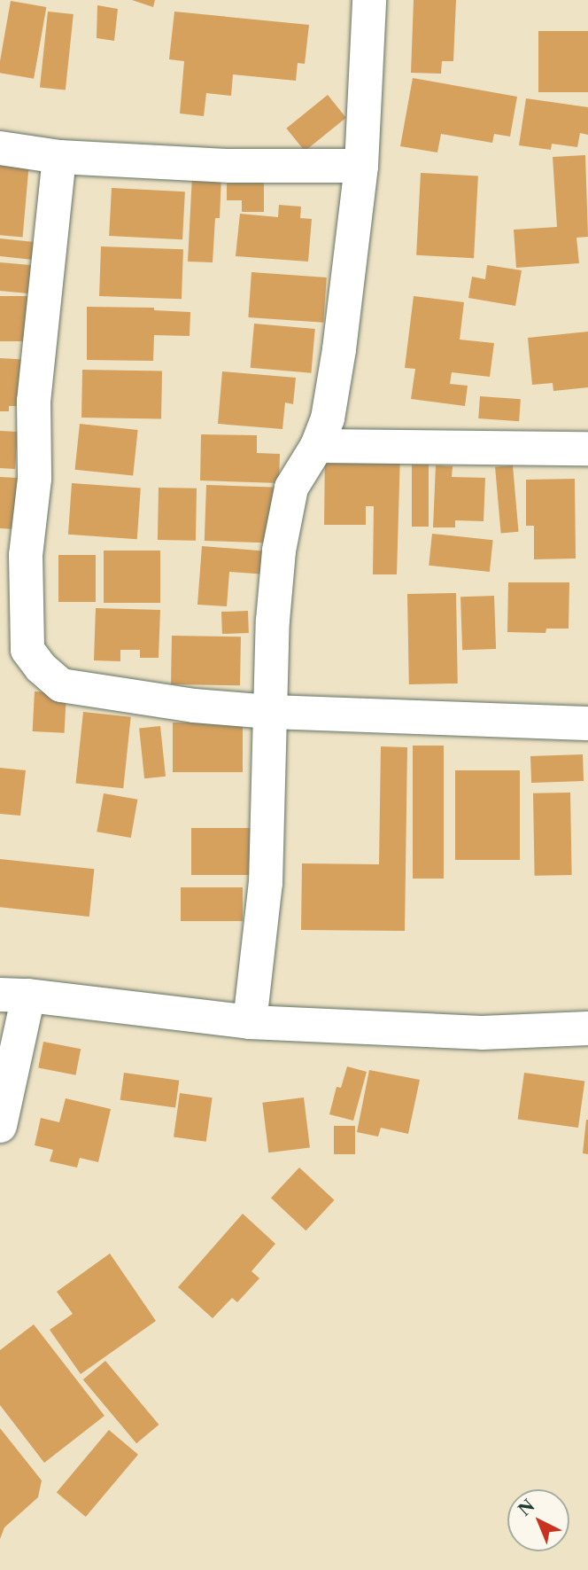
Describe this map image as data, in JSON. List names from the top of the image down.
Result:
{
  "north": "top left"
}
